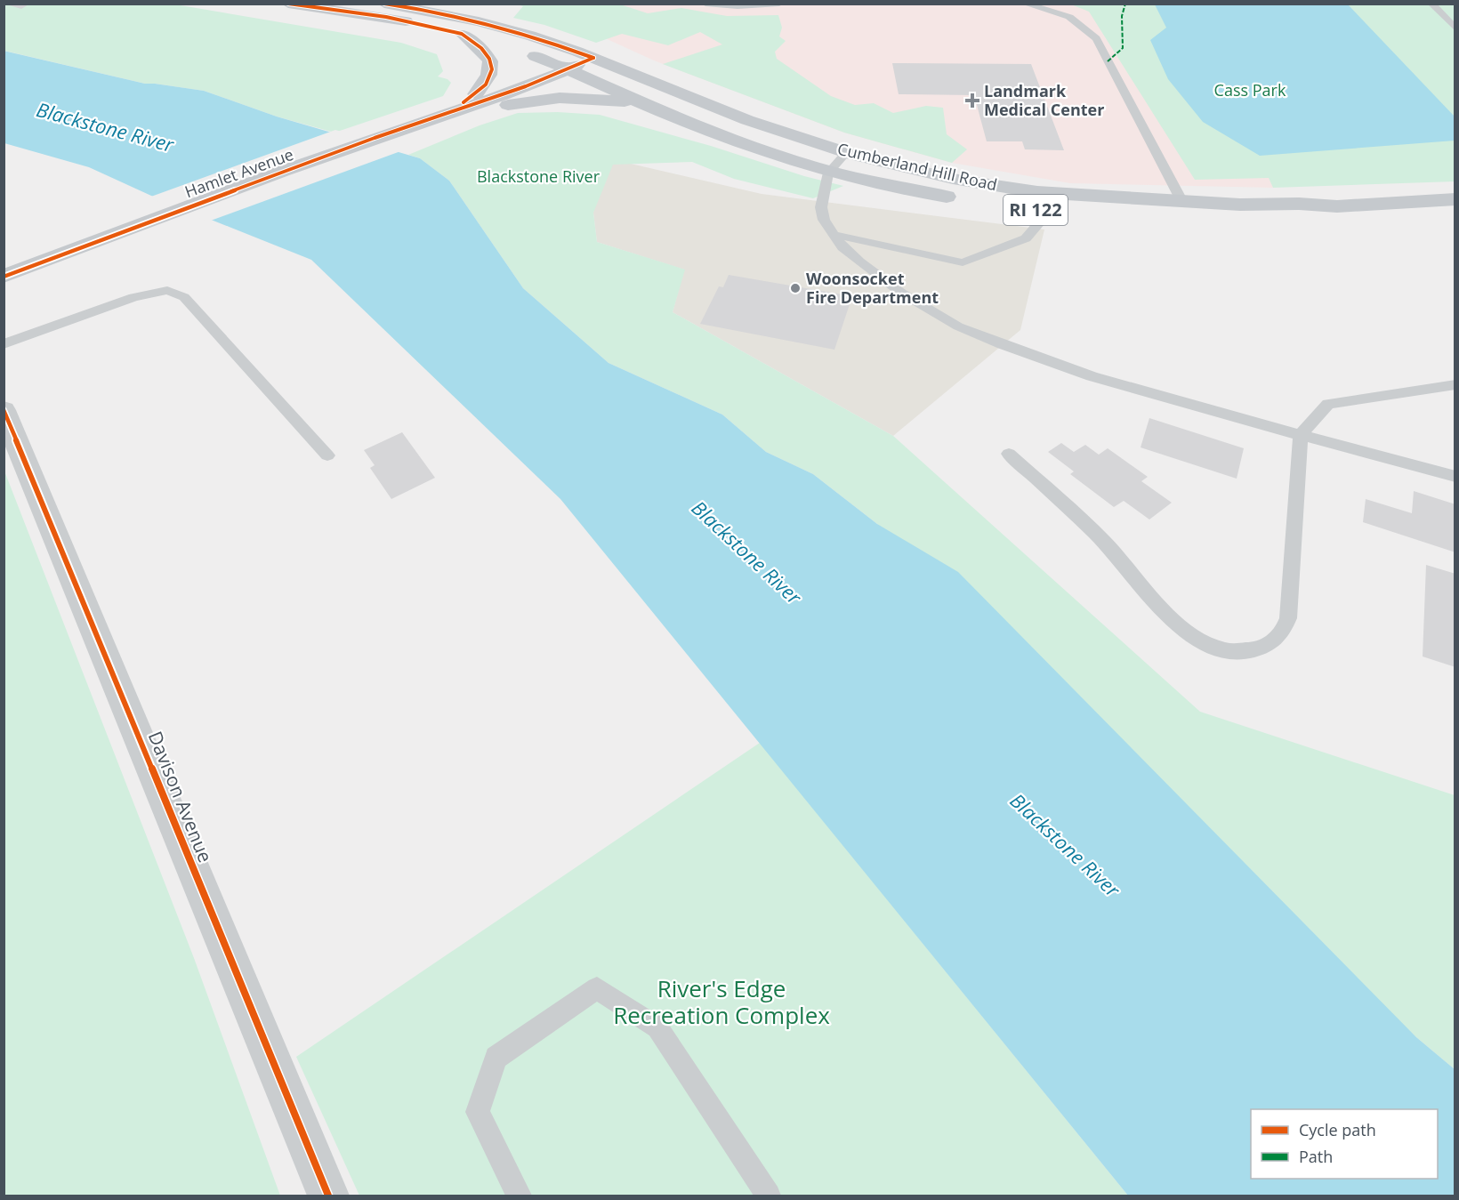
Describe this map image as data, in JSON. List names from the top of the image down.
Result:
{
  "streets": {
    "main road": ["Cumberland Hill Road", "Hamlet Avenue", "RI 122"],
    "street": ["Davison Avenue"]
  },
  "crossings": [
    ["Cumberland Hill Road", "Hamlet Avenue"]
  ],
  "water": ["Blackstone River"],
  "parks": ["Cass Park", "Blackstone River", "River's Edge Recreation Complex"],
  "places": {
    "health": ["Landmark Medical Center"],
    "other": ["Woonsocket Fire Department"]
  },
  "legend": ["Cycle path", "Path"]
}
